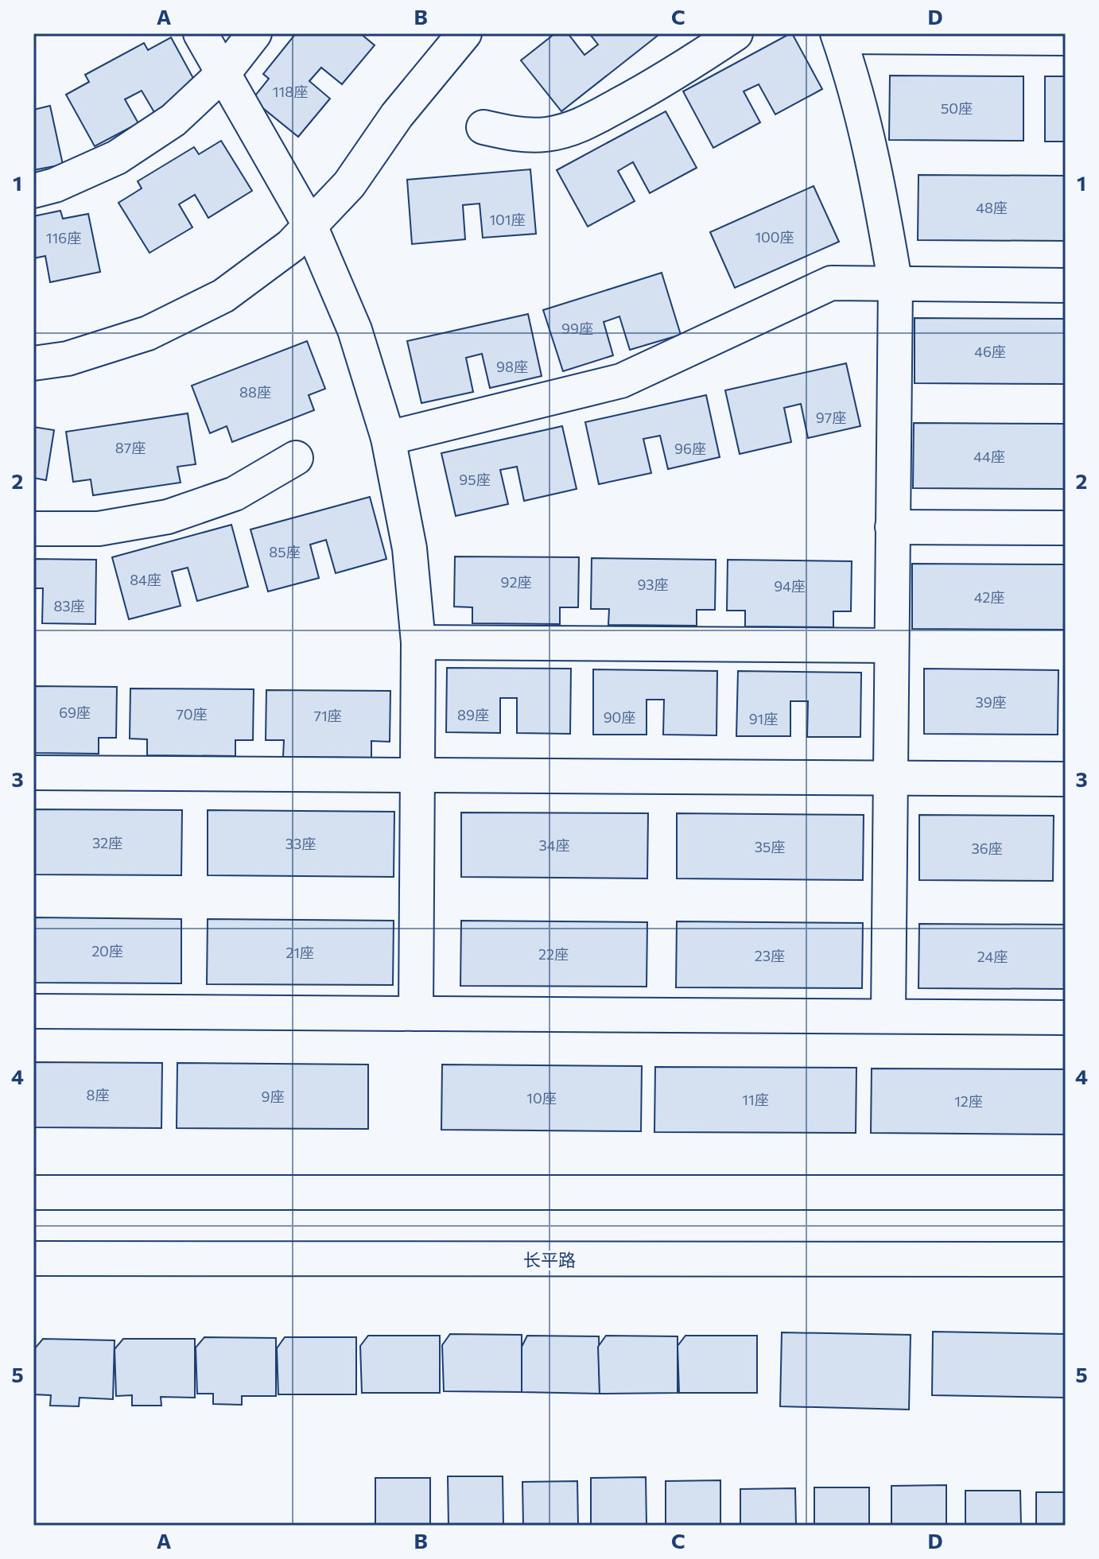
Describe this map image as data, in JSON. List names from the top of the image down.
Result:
{
  "streets": {
    "street": ["长平路"]
  },
  "house_numbers": [
    "118座",
    "50座",
    "48座",
    "101座",
    "100座",
    "116座",
    "99座",
    "46座",
    "98座",
    "88座",
    "97座",
    "87座",
    "96座",
    "44座",
    "95座",
    "85座",
    "84座",
    "92座",
    "93座",
    "94座",
    "42座",
    "83座",
    "39座",
    "69座",
    "70座",
    "89座",
    "71座",
    "90座",
    "91座",
    "32座",
    "33座",
    "34座",
    "35座",
    "36座",
    "20座",
    "21座",
    "22座",
    "23座",
    "24座",
    "8座",
    "9座",
    "10座",
    "11座",
    "12座"
  ],
  "grid": {
    "columns": [
      "A",
      "B",
      "C",
      "D"
    ],
    "rows": [
      "1",
      "2",
      "3",
      "4",
      "5"
    ]
  }
}
